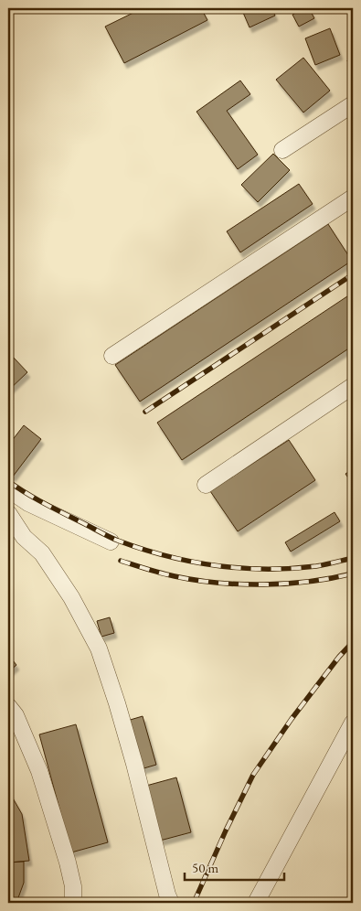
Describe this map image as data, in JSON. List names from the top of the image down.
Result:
{
  "scale_bar": "50 m"
}
